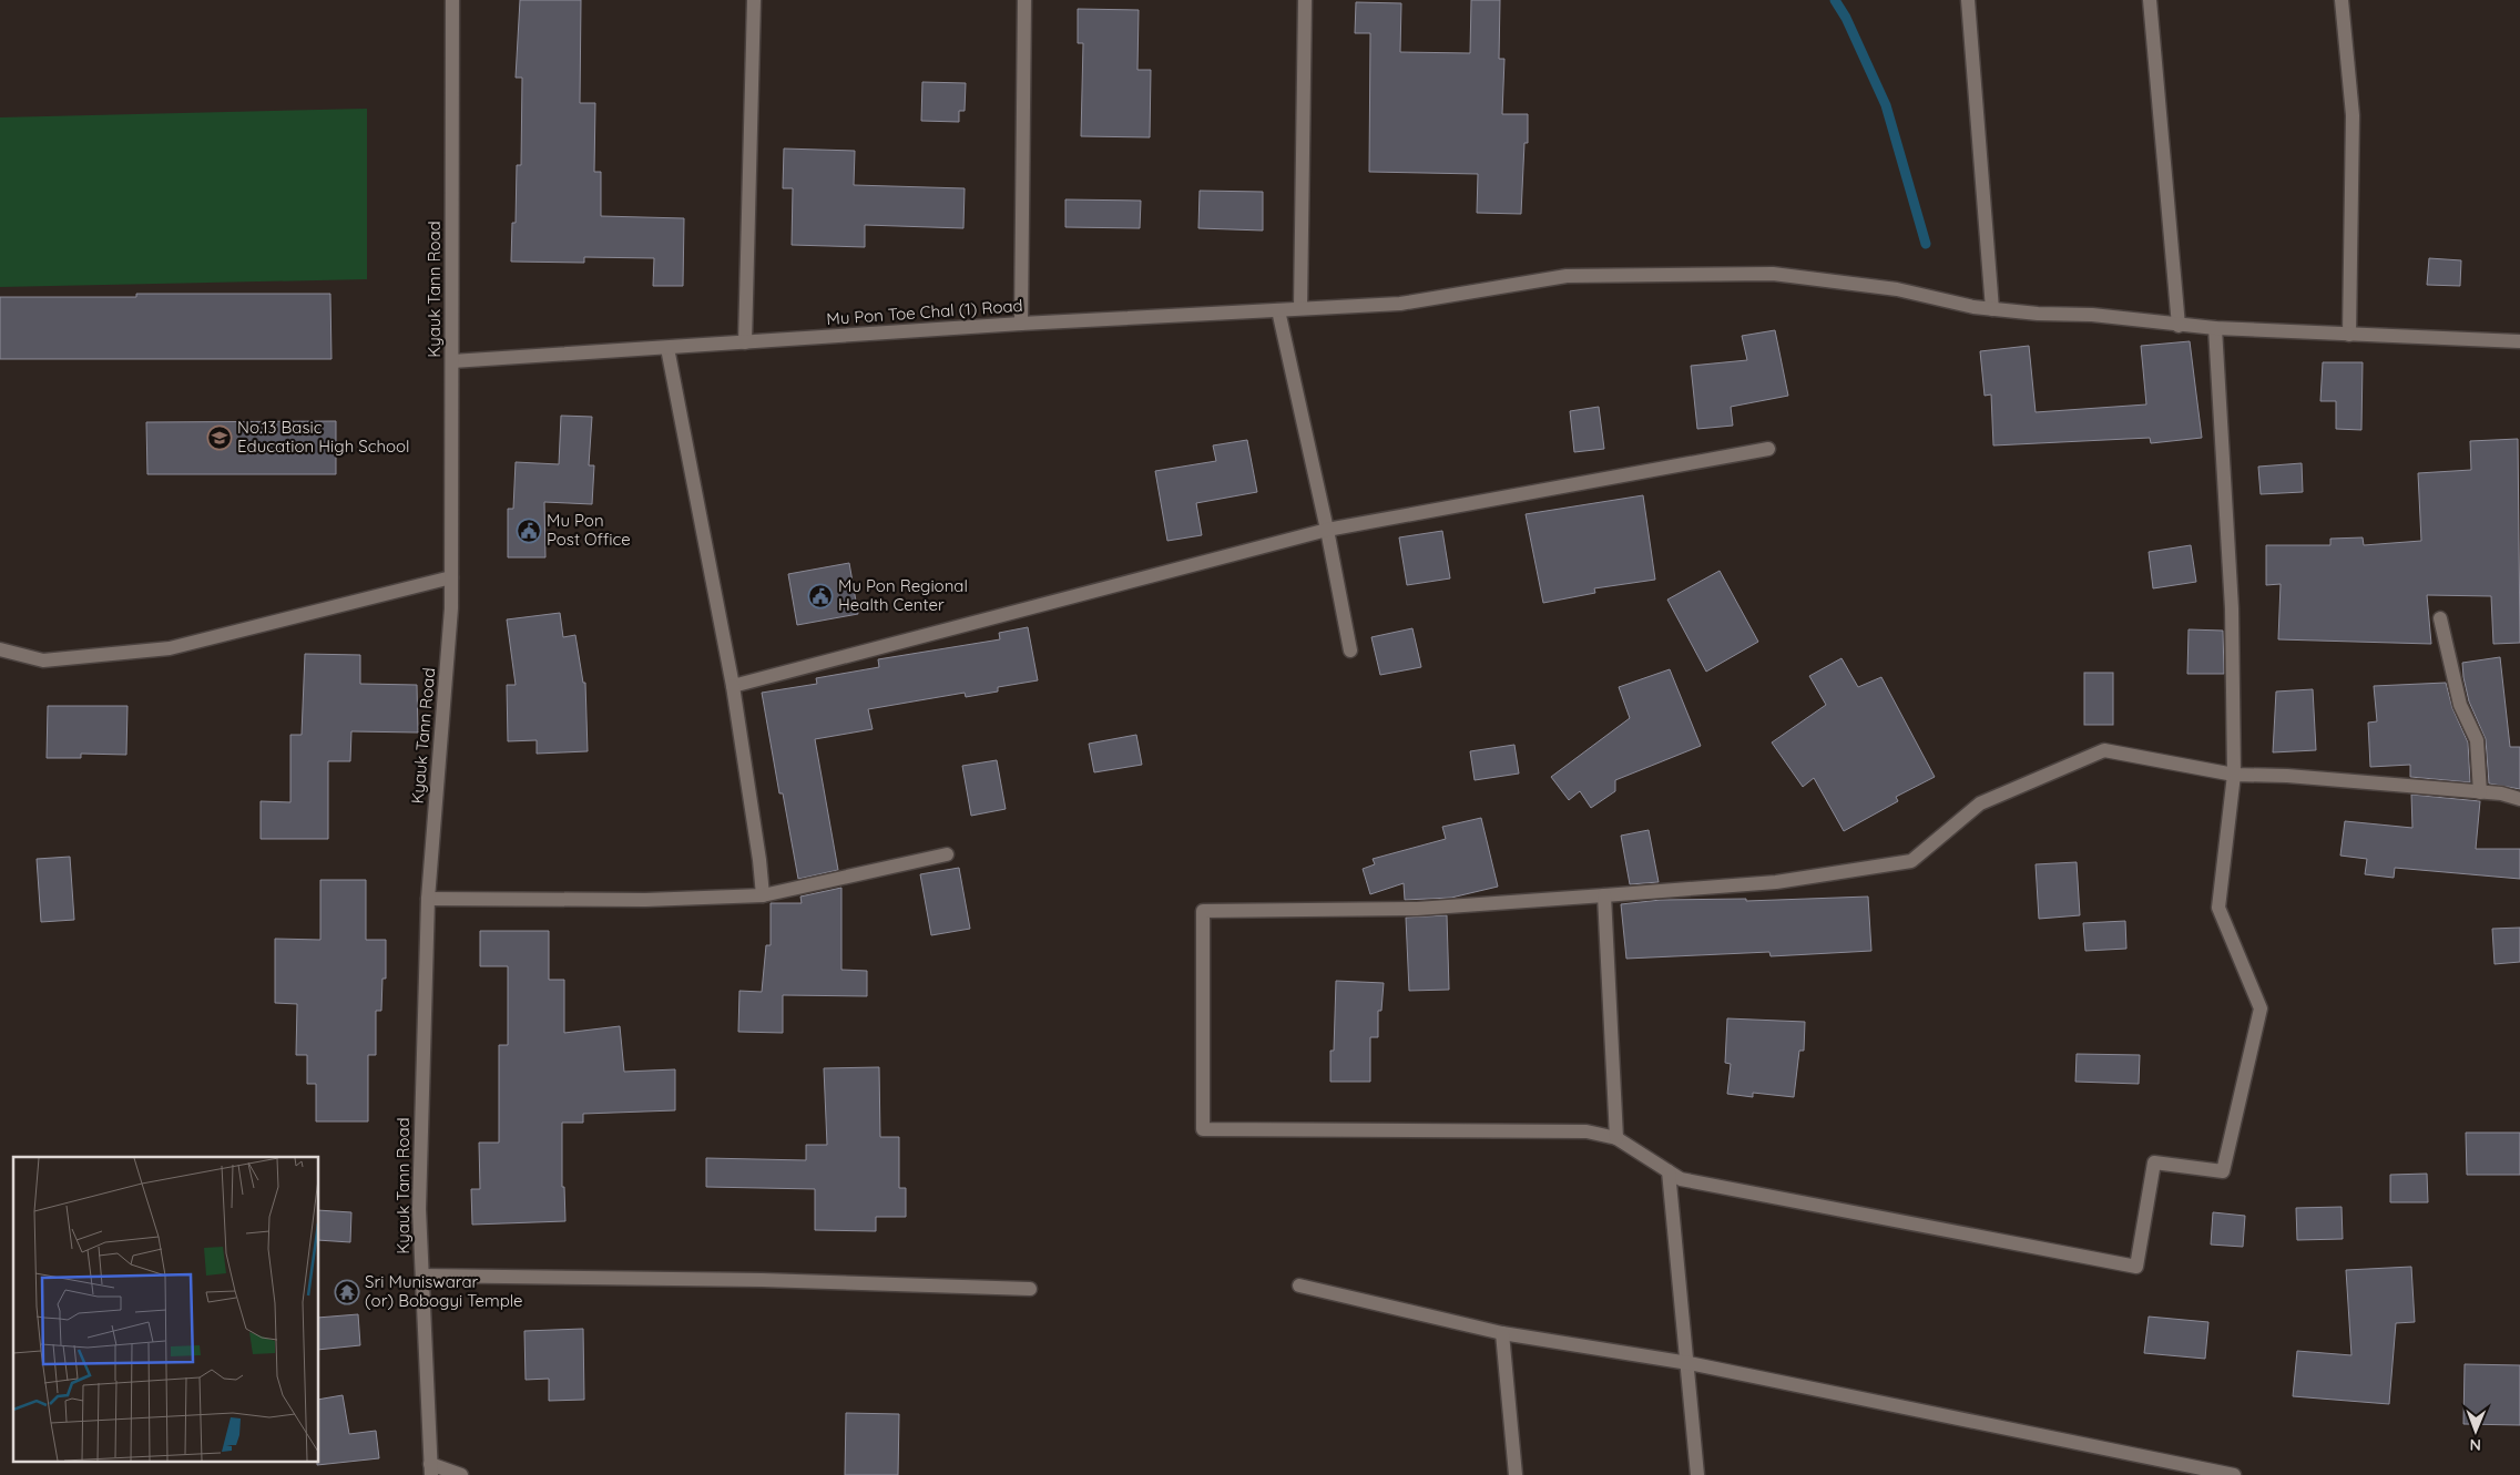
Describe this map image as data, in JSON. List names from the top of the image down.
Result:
{
  "streets": {
    "street": ["Kyauk Tann Road", "Mu Pon Toe Chal (1) Road"]
  },
  "crossings": [
    ["Kyauk Tann Road", "Mu Pon Toe Chal (1) Road"]
  ],
  "places": {
    "school or university": ["No.13 Basic Education High School"],
    "public building": ["Mu Pon Post Office", "Mu Pon Regional Health Center"],
    "temple": ["Sri Muniswarar (or) Bobogyi Temple"]
  },
  "north": "bottom"
}
